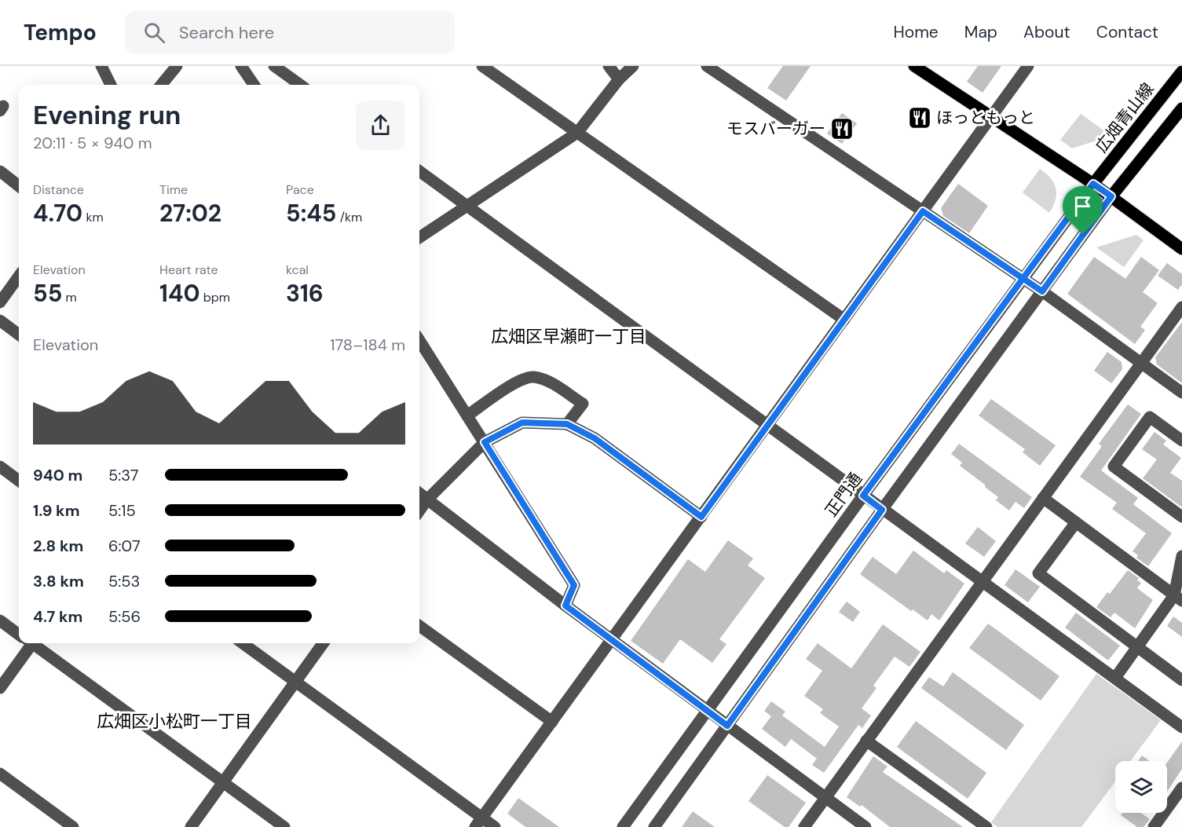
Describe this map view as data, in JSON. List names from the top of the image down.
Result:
{
  "streets": {
    "main road": ["広畑青山線"],
    "street": ["正門通"]
  },
  "crossings": [
    ["広畑青山線", "正門通"]
  ],
  "districts": ["広畑区早瀬町一丁目", "広畑区小松町一丁目"],
  "places": {
    "restaurant": ["ほっともっと", "モスバーガー"]
  },
  "page": {
    "header": "Tempo",
    "search": "Search here",
    "nav": [
      "Home",
      "Map",
      "About",
      "Contact"
    ],
    "heading": ["Evening run", "20:11 · 5 × 940 m"],
    "stats": [
      ["Distance", "4.70 km"],
      ["Time", "27:02"],
      ["Pace", "5:45 /km"],
      ["Elevation", "55 m"],
      ["Heart rate", "140 bpm"],
      ["kcal", "316"]
    ],
    "chart": ["Elevation", "178–184 m"],
    "list": [
      {
        "name": "940 m",
        "note": "5:37"
      },
      {
        "name": "1.9 km",
        "note": "5:15"
      },
      {
        "name": "2.8 km",
        "note": "6:07"
      },
      {
        "name": "3.8 km",
        "note": "5:53"
      },
      {
        "name": "4.7 km",
        "note": "5:56"
      }
    ]
  }
}
